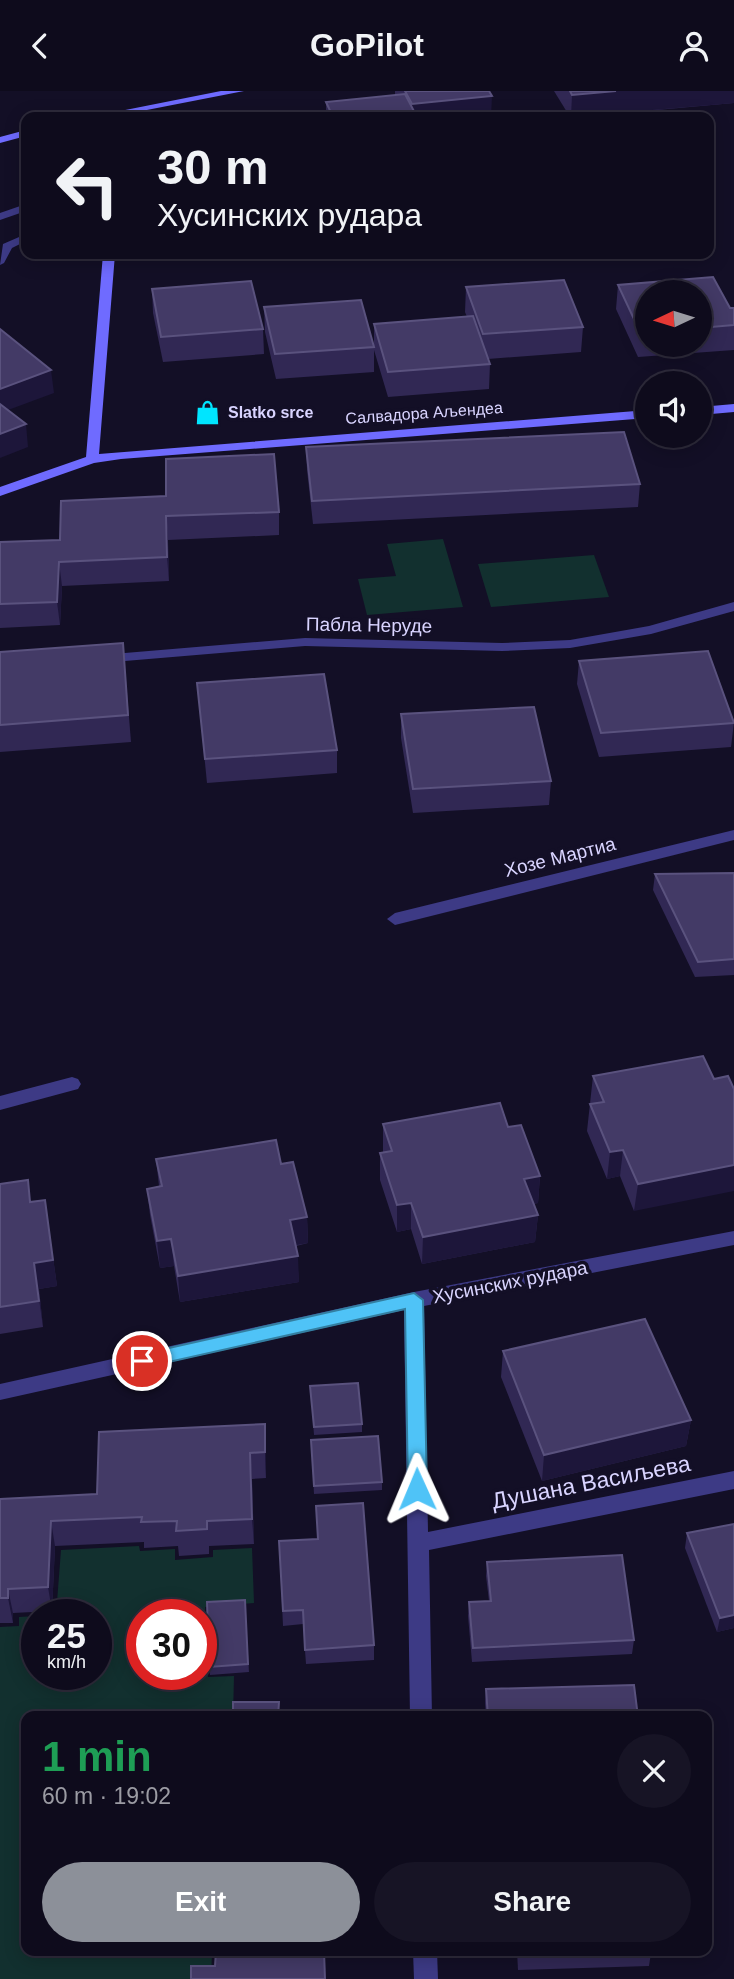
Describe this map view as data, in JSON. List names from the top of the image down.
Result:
{
  "streets": {
    "street": [
      "Салвадора Аљендеа",
      "Пабла Неруде",
      "Хозе Мартиа",
      "Хусинских рудара",
      "Душана Васиљева"
    ]
  },
  "places": {
    "shop": ["Slatko srce"]
  },
  "north": "left",
  "page": {
    "header": "GoPilot",
    "turn": ["30 m", "Хусинских рудара"],
    "speed": "25 km/h",
    "limit": "30",
    "heading": ["1 min", "60 m · 19:02"],
    "buttons": ["Exit", "Share"]
  }
}
